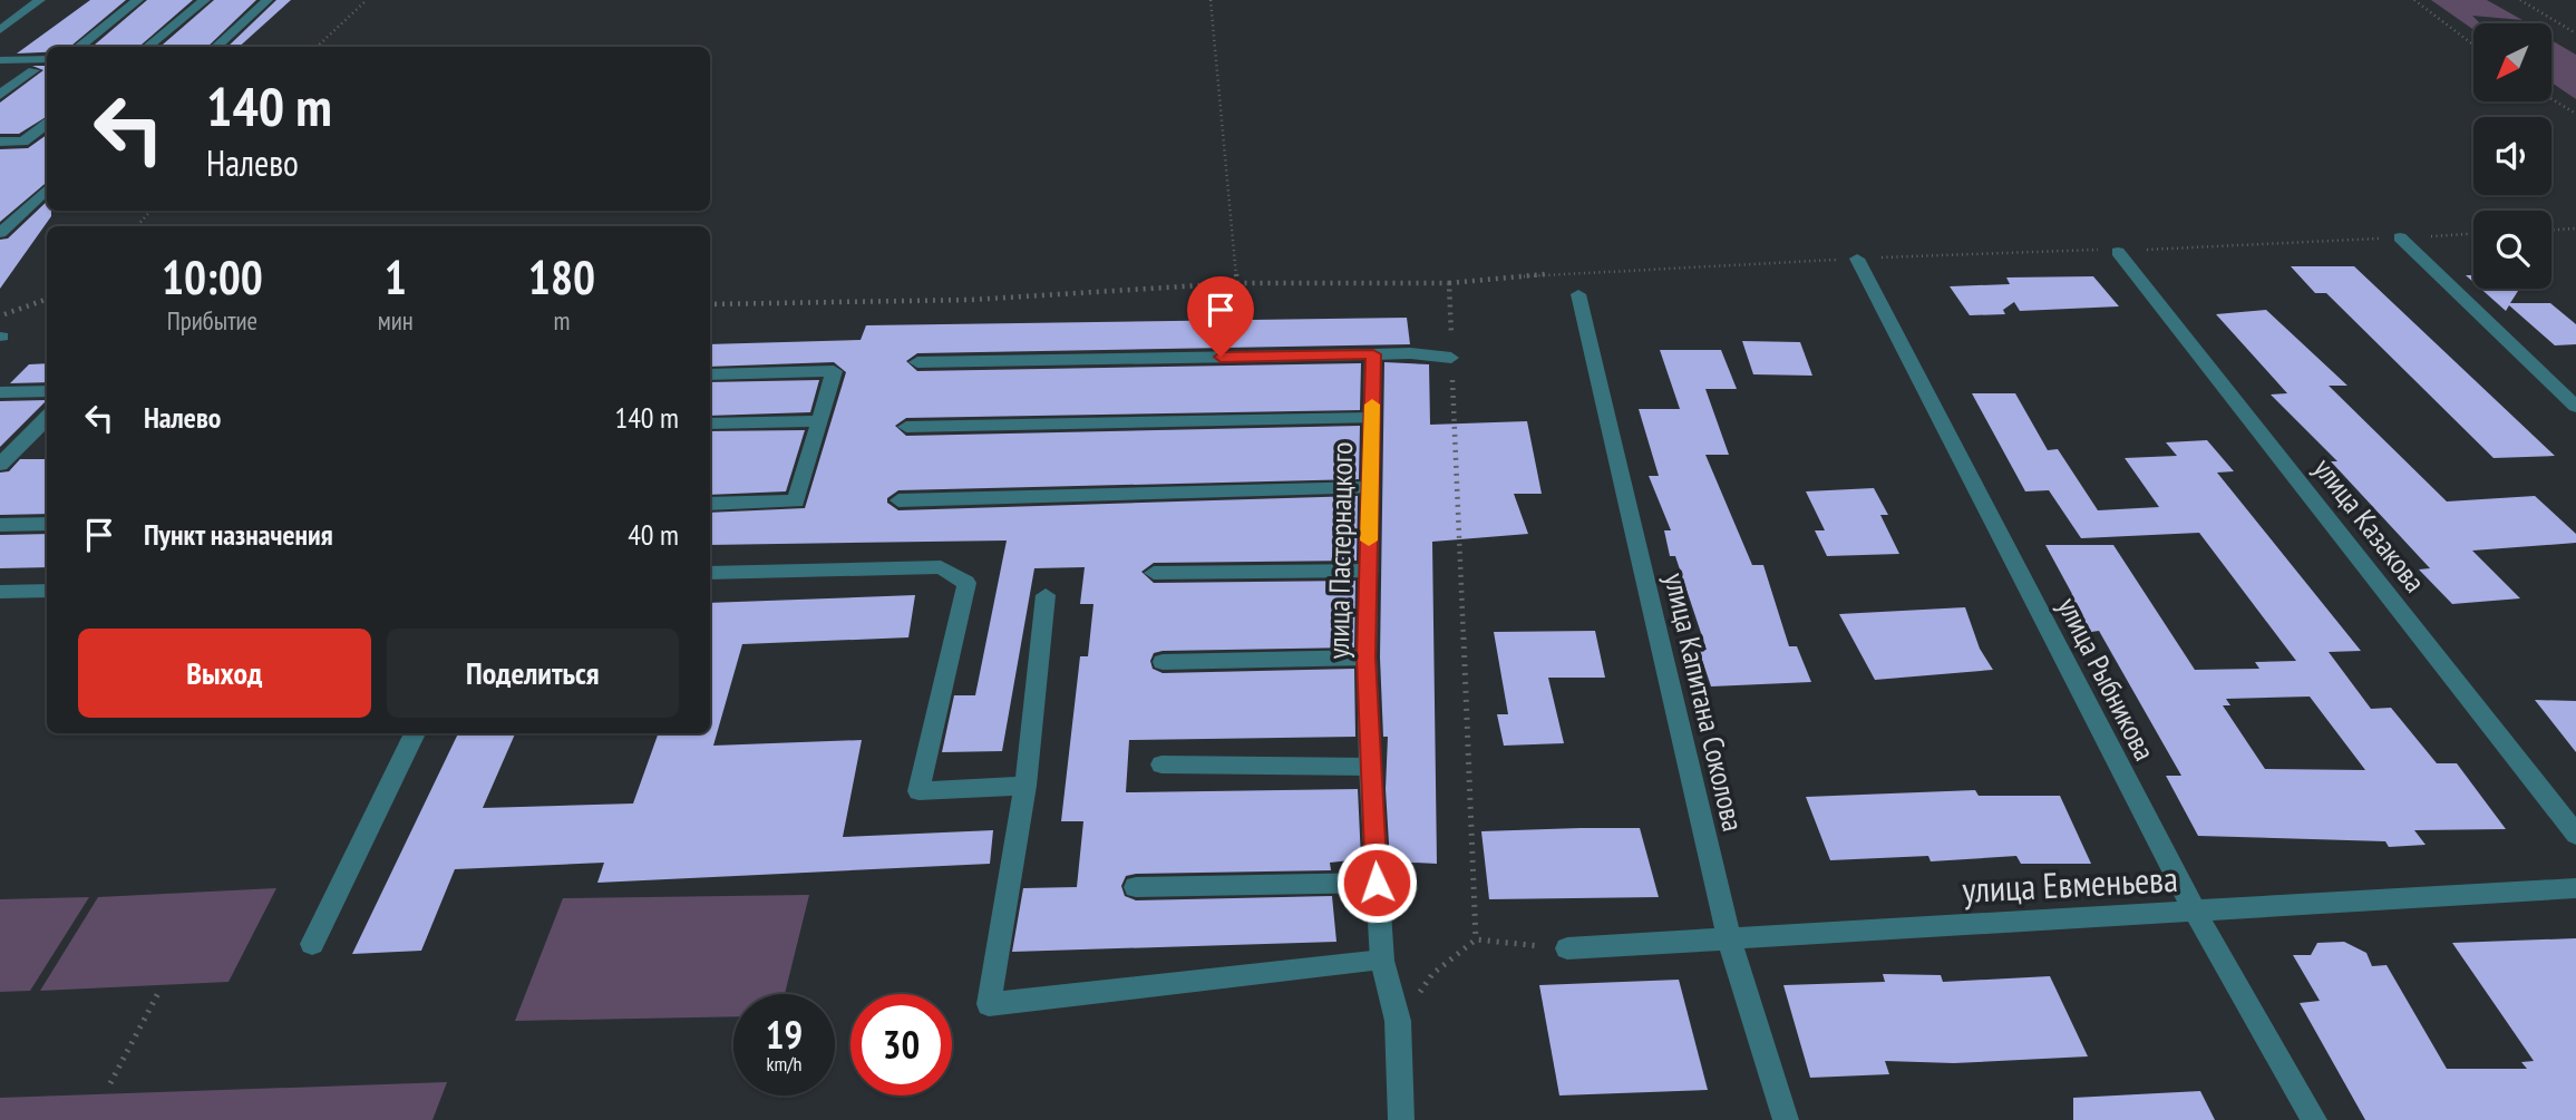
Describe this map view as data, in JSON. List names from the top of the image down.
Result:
{
  "streets": {
    "street": [
      "улица Казакова",
      "улица Пастернацкого",
      "улица Рыбникова",
      "улица Капитана Соколова",
      "улица Евменьева"
    ]
  },
  "crossings": [
    ["улица Рыбникова", "улица Евменьева"],
    ["улица Капитана Соколова", "улица Евменьева"]
  ],
  "north": "bottom left",
  "page": {
    "turn": ["140 m", "Налево"],
    "eta": [
      "10:00",
      "Прибытие",
      "1",
      "мин",
      "180",
      "m"
    ],
    "list": [
      {
        "name": "Налево",
        "value": "140 m"
      },
      {
        "name": "Пункт назначения",
        "value": "40 m"
      }
    ],
    "buttons": ["Выход", "Поделиться"],
    "speed": "19 km/h",
    "limit": "30"
  }
}
